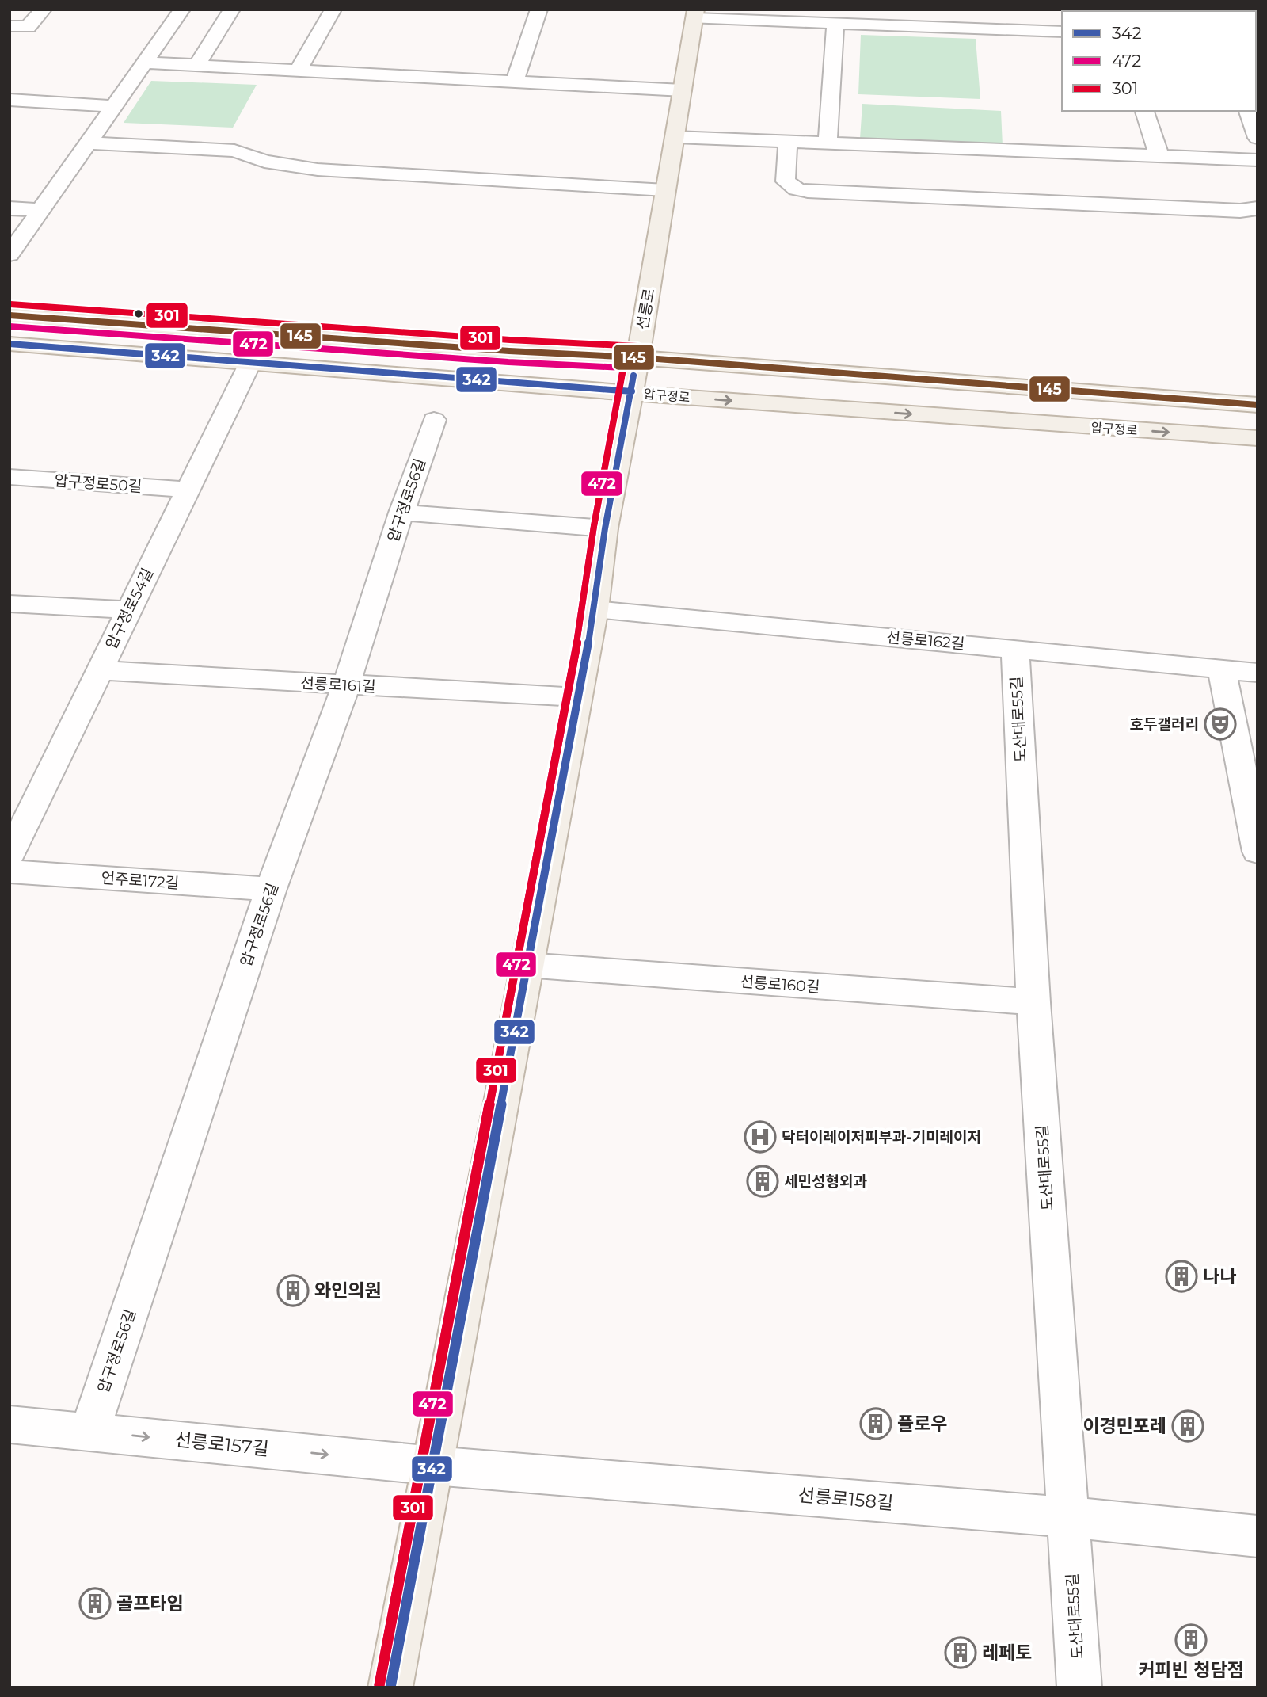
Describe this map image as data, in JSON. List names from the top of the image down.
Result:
{
  "streets": {
    "main road": ["선릉로", "압구정로"],
    "street": [
      "압구정로50길",
      "압구정로56길",
      "압구정로54길",
      "선릉로162길",
      "선릉로161길",
      "도산대로55길",
      "언주로172길",
      "선릉로160길",
      "선릉로157길",
      "선릉로158길"
    ]
  },
  "crossings": [
    ["선릉로", "압구정로"],
    ["선릉로", "선릉로162길"],
    ["선릉로", "선릉로161길"],
    ["선릉로", "선릉로160길"],
    ["선릉로", "선릉로157길"],
    ["선릉로", "선릉로158길"],
    ["압구정로", "압구정로54길"],
    ["압구정로50길", "압구정로54길"],
    ["압구정로56길", "선릉로161길"],
    ["압구정로56길", "언주로172길"],
    ["압구정로56길", "선릉로157길"],
    ["압구정로54길", "선릉로161길"],
    ["선릉로162길", "도산대로55길"],
    ["도산대로55길", "선릉로160길"],
    ["도산대로55길", "선릉로158길"],
    ["선릉로157길", "선릉로158길"]
  ],
  "one_way": ["선릉로157길"],
  "places": {
    "theatre": ["호두갤러리"],
    "hospital": ["닥터이레이저피부과-기미레이저"],
    "building": [
      "세민성형외과",
      "나나",
      "와인의원",
      "플로우",
      "이경민포레",
      "골프타임",
      "커피빈 청담점",
      "레페토"
    ]
  },
  "lines": [
    "transit line 301",
    "transit line 145",
    "transit line 472",
    "transit line 342"
  ],
  "legend": ["342", "472", "301"]
}
